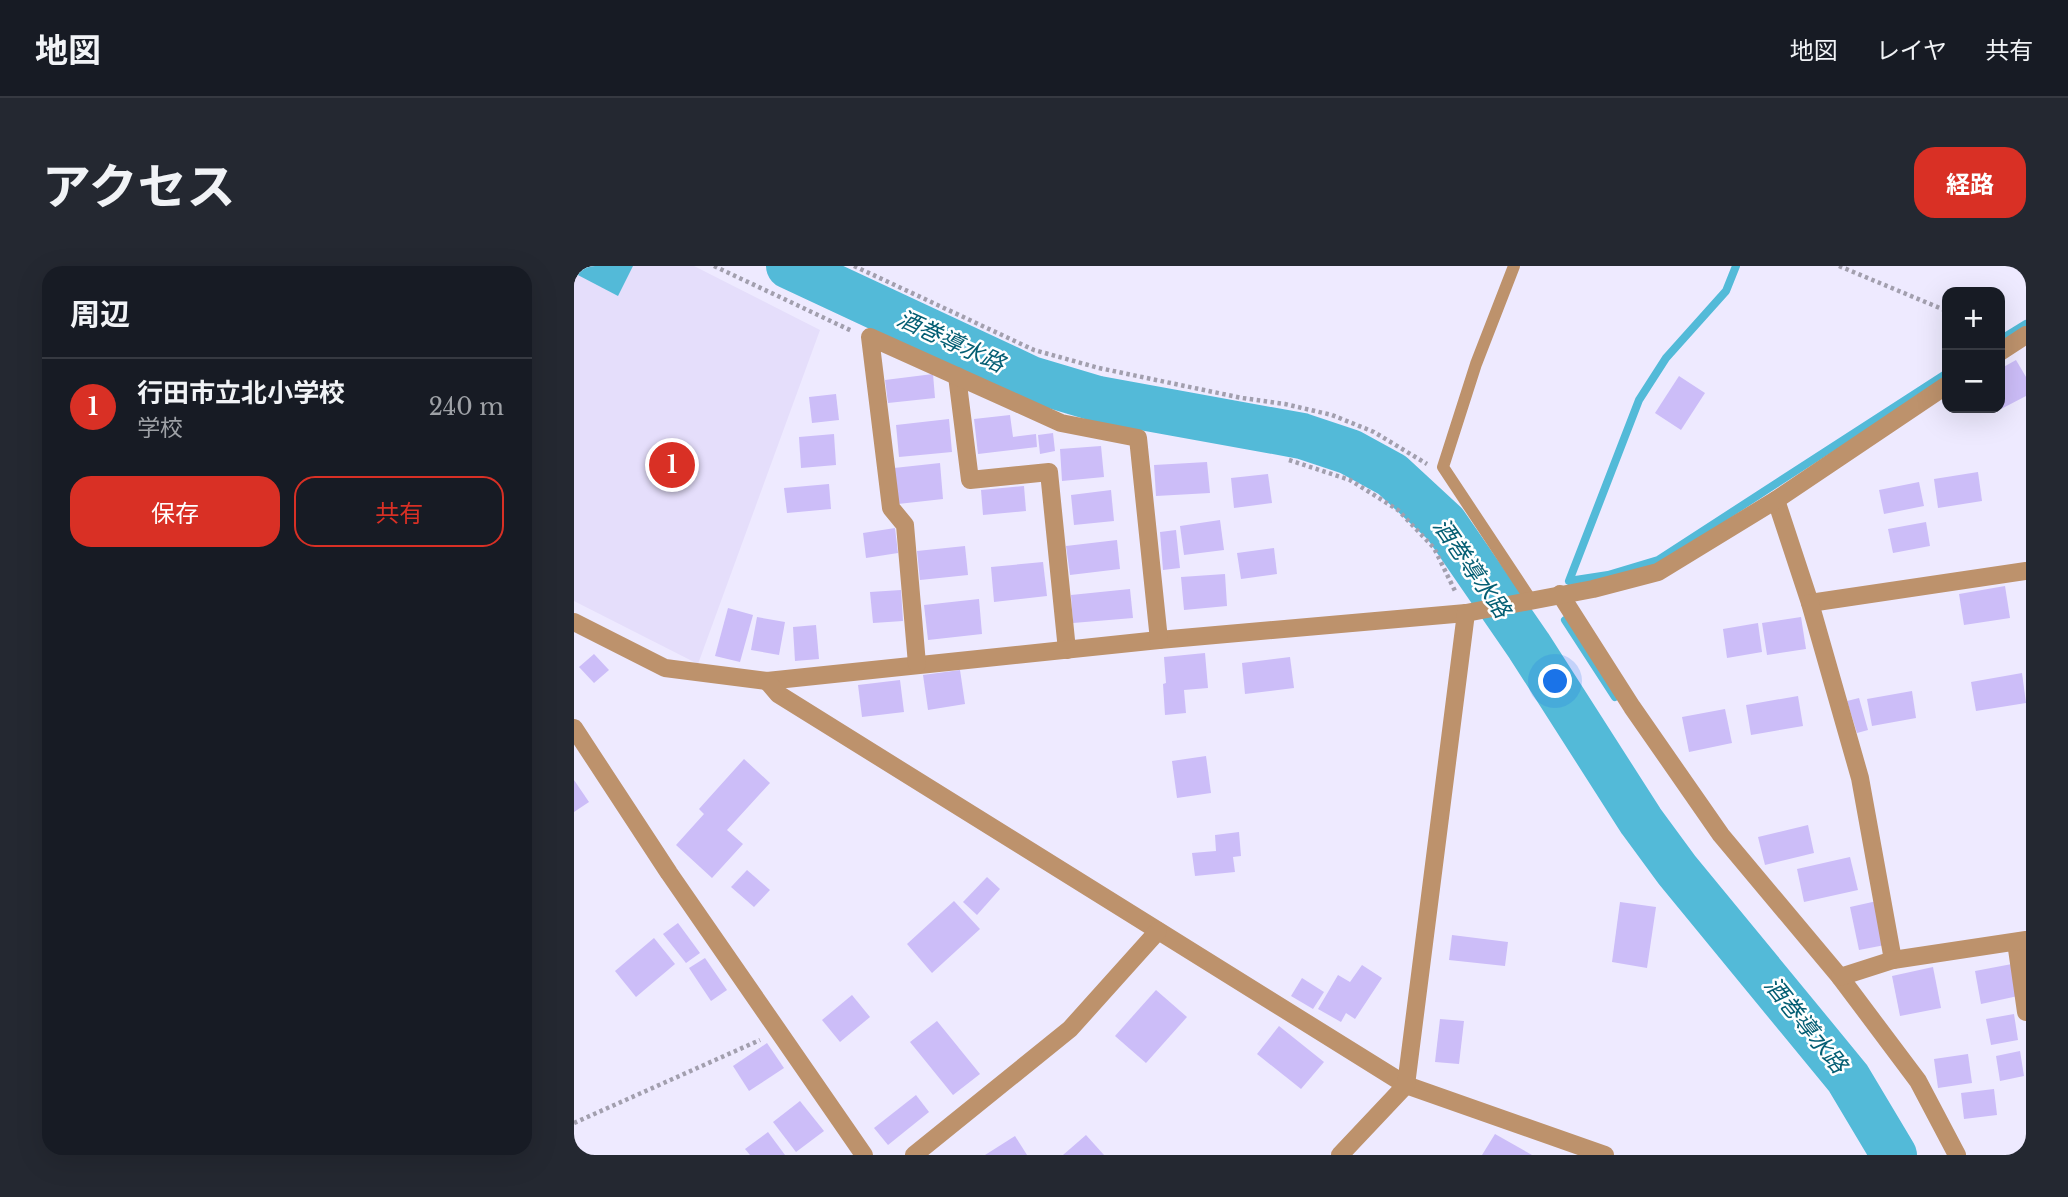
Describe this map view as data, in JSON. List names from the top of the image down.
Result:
{
  "water": ["酒巻導水路"],
  "page": {
    "header": "地図",
    "nav": ["地図", "レイヤ", "共有"],
    "title": "アクセス",
    "buttons": [
      "経路",
      ["保存", "共有"]
    ],
    "heading": "周辺",
    "map_buttons": ["+", "−"],
    "list": [
      {
        "mark": "1",
        "name": "行田市立北小学校",
        "note": "学校",
        "value": "240 m"
      }
    ],
    "pins": "1"
  }
}
